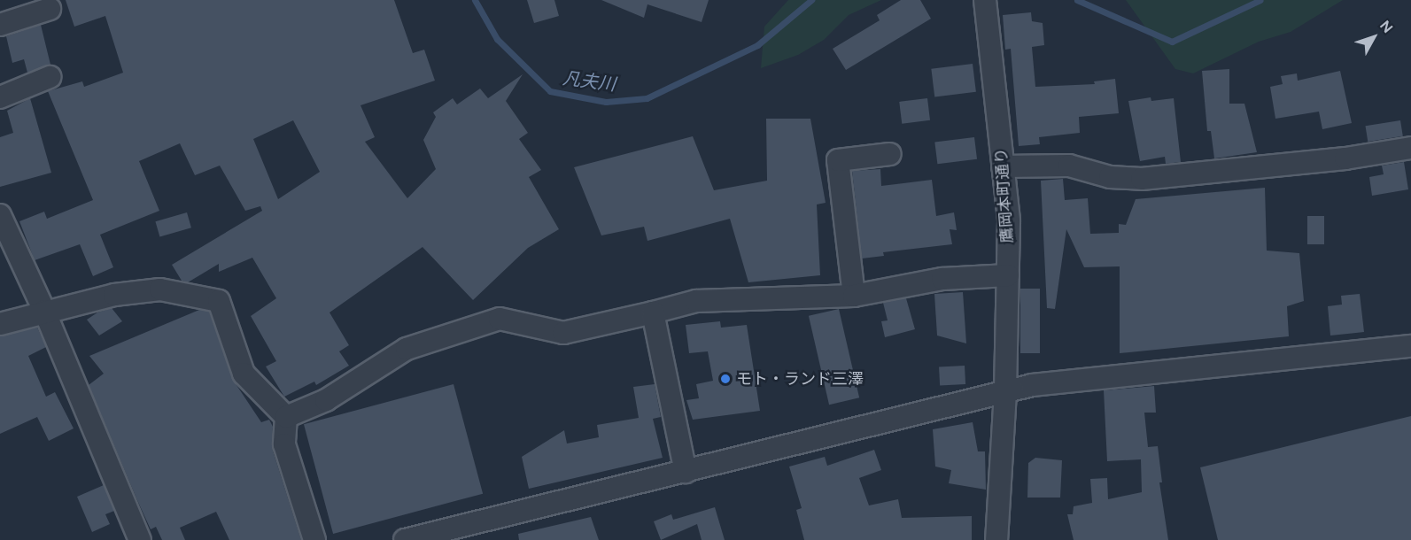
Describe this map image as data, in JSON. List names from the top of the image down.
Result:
{
  "streets": {
    "street": ["鷹岡本町通り"]
  },
  "water": ["凡夫川"],
  "places": ["モト・ランド三澤"],
  "north": "top right"
}
